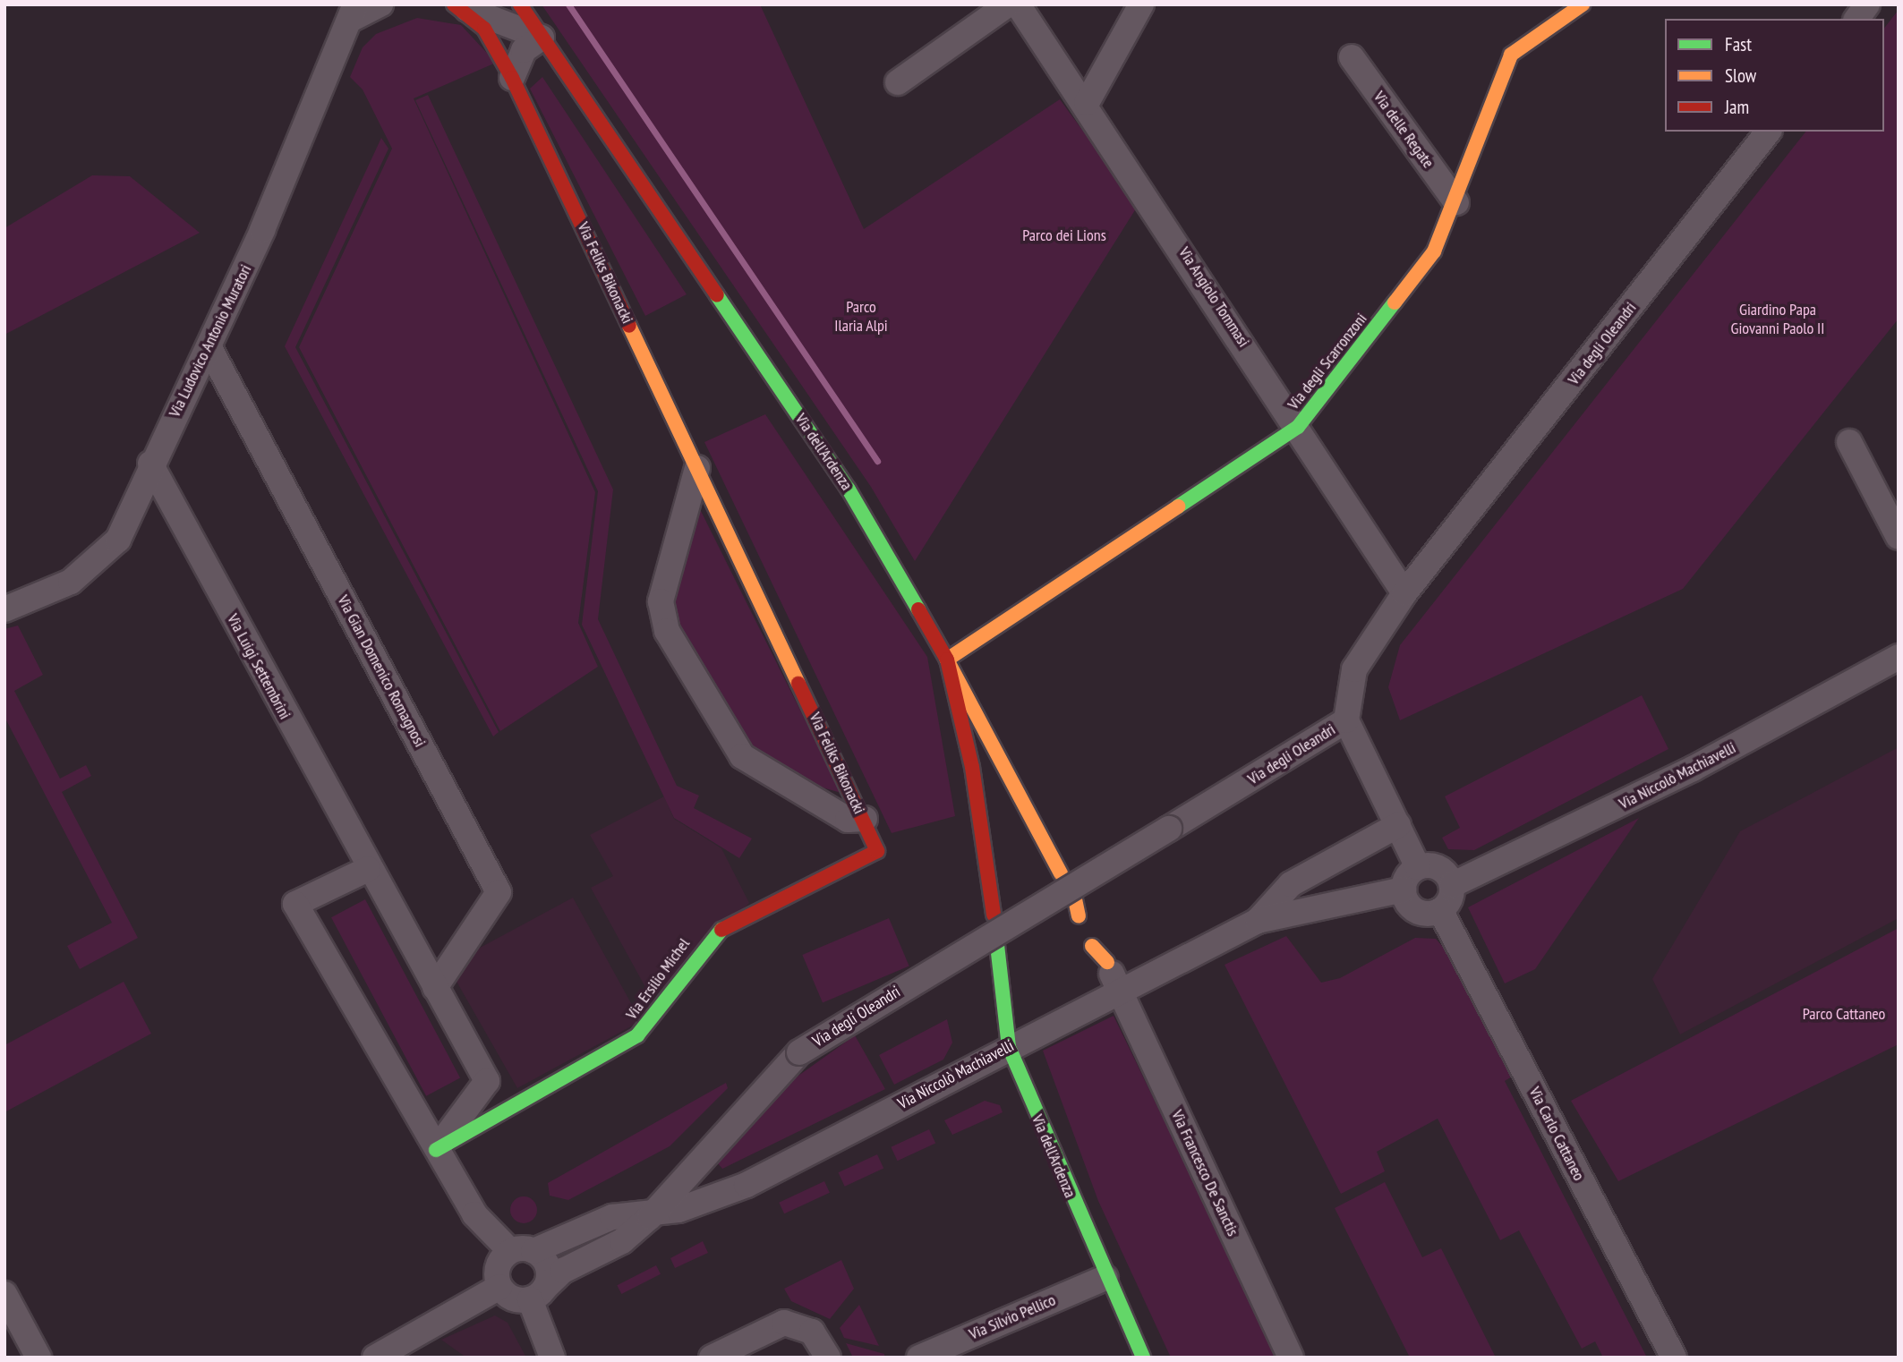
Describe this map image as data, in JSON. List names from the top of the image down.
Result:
{
  "streets": {
    "street": [
      "Via delle Regate",
      "Via Feliks Bikonacki",
      "Via Angiolo Tommasi",
      "Via Ludovico Antonio Muratori",
      "Via degli Oleandri",
      "Via degli Scarronzoni",
      "Via dell'Ardenza",
      "Via Luigi Settembrini",
      "Via Gian Domenico Romagnosi",
      "Via Niccolò Machiavelli",
      "Via Ersilio Michel",
      "Via Carlo Cattaneo",
      "Via Francesco De Sanctis",
      "Via Silvio Pellico"
    ]
  },
  "crossings": [
    ["Via delle Regate", "Via degli Scarronzoni"],
    ["Via Feliks Bikonacki", "Via Ersilio Michel"],
    ["Via Angiolo Tommasi", "Via degli Oleandri"],
    ["Via Angiolo Tommasi", "Via degli Scarronzoni"],
    ["Via Ludovico Antonio Muratori", "Via Luigi Settembrini"],
    ["Via Ludovico Antonio Muratori", "Via Gian Domenico Romagnosi"],
    ["Via degli Oleandri", "Via Niccolò Machiavelli"],
    ["Via degli Scarronzoni", "Via dell'Ardenza"],
    ["Via dell'Ardenza", "Via Niccolò Machiavelli"],
    ["Via dell'Ardenza", "Via Silvio Pellico"],
    ["Via Luigi Settembrini", "Via Gian Domenico Romagnosi"],
    ["Via Luigi Settembrini", "Via Ersilio Michel"],
    ["Via Niccolò Machiavelli", "Via Carlo Cattaneo"],
    ["Via Niccolò Machiavelli", "Via Francesco De Sanctis"]
  ],
  "parks": [
    "Parco dei Lions",
    "Parco Ilaria Alpi",
    "Giardino Papa Giovanni Paolo II",
    "Parco Cattaneo"
  ],
  "legend": ["Fast", "Slow", "Jam"]
}
